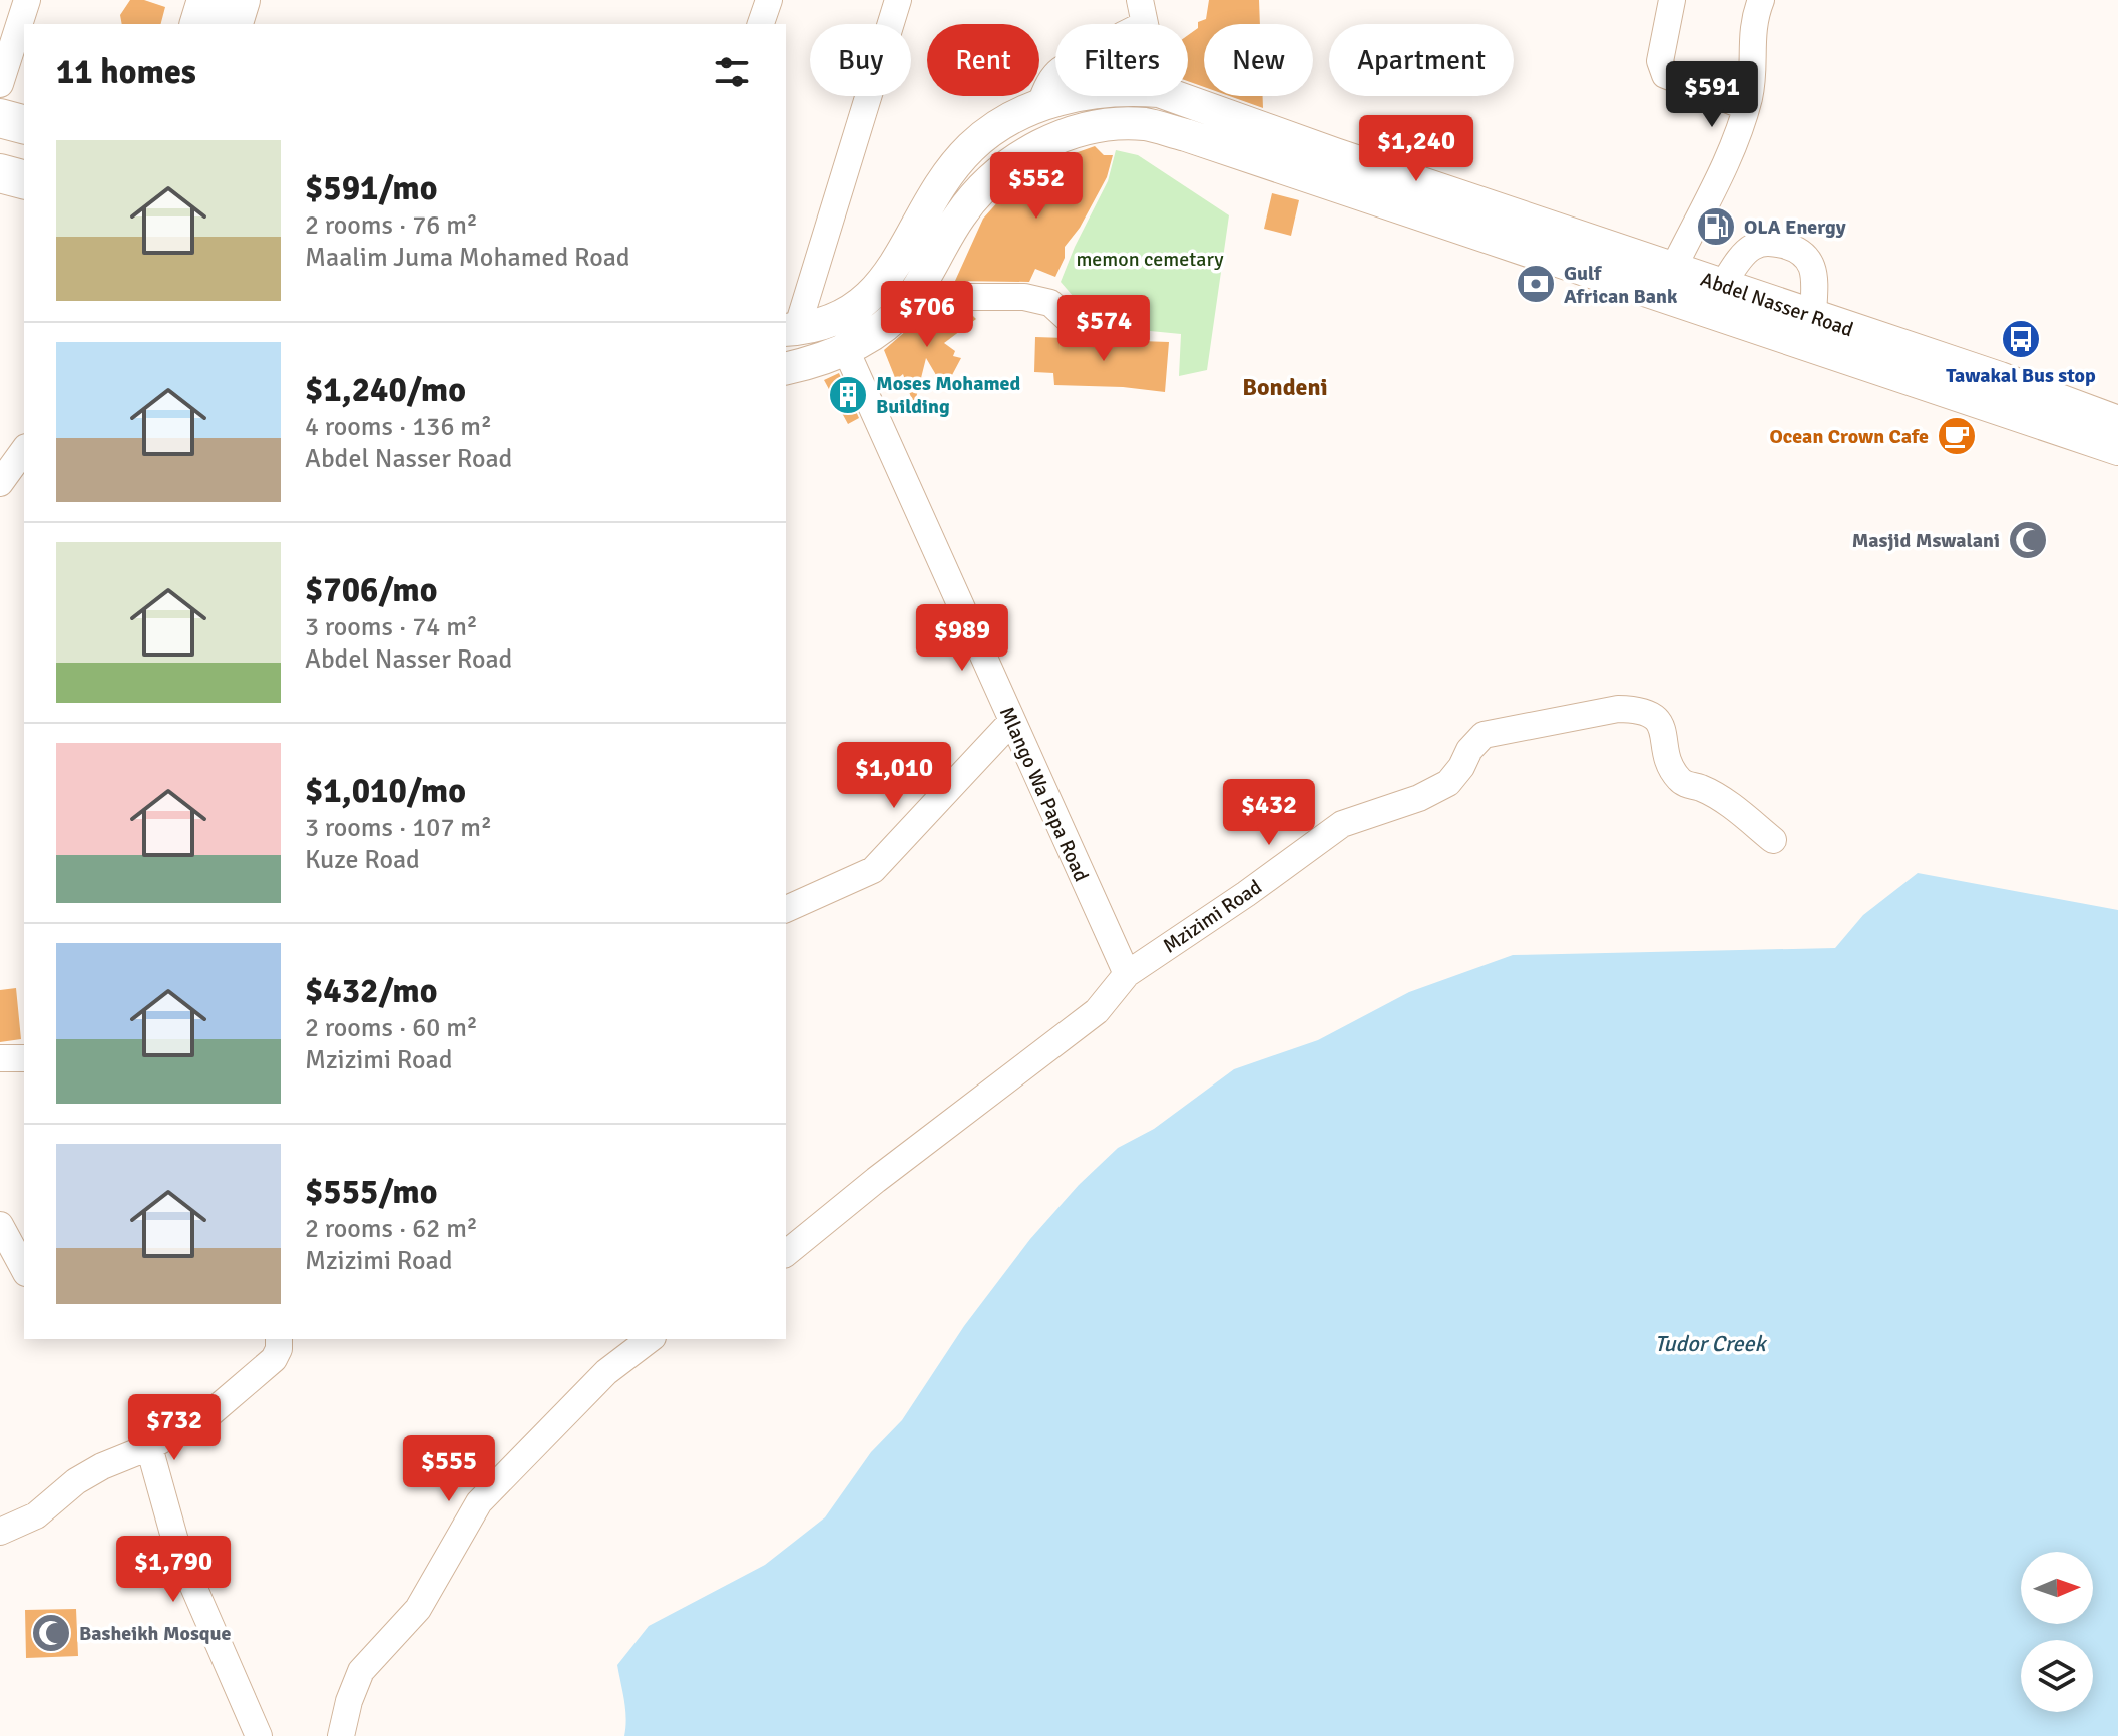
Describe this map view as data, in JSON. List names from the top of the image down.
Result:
{
  "streets": {
    "main road": ["Abdel Nasser Road"],
    "street": ["Mlango Wa Papa Road", "Mzizimi Road"]
  },
  "crossings": [
    ["Abdel Nasser Road", "Mlango Wa Papa Road"],
    ["Mlango Wa Papa Road", "Mzizimi Road"]
  ],
  "districts": ["Bondeni"],
  "water": ["Tudor Creek"],
  "parks": ["memon cemetary"],
  "places": {
    "fuel station": ["OLA Energy"],
    "bank": ["Gulf African Bank"],
    "bus stop": ["Tawakal Bus stop"],
    "building": ["Moses Mohamed Building"],
    "cafe": ["Ocean Crown Cafe"],
    "mosque": ["Masjid Mswalani", "Basheikh Mosque"]
  },
  "north": "right",
  "page": {
    "chip": [
      "Buy",
      "Rent",
      "Filters",
      "New",
      "Apartment"
    ],
    "heading": "11 homes",
    "price": [
      "$591",
      "$1,240",
      "$552",
      "$706",
      "$574",
      "$989",
      "$1,010",
      "$432",
      "$732",
      "$555",
      "$1,790"
    ],
    "list": [
      {
        "name": "$591/mo",
        "note": "2 rooms · 76 m² · Maalim Juma Mohamed Road"
      },
      {
        "name": "$1,240/mo",
        "note": "4 rooms · 136 m² · Abdel Nasser Road"
      },
      {
        "name": "$706/mo",
        "note": "3 rooms · 74 m² · Abdel Nasser Road"
      },
      {
        "name": "$1,010/mo",
        "note": "3 rooms · 107 m² · Kuze Road"
      },
      {
        "name": "$432/mo",
        "note": "2 rooms · 60 m² · Mzizimi Road"
      },
      {
        "name": "$555/mo",
        "note": "2 rooms · 62 m² · Mzizimi Road"
      }
    ]
  }
}
